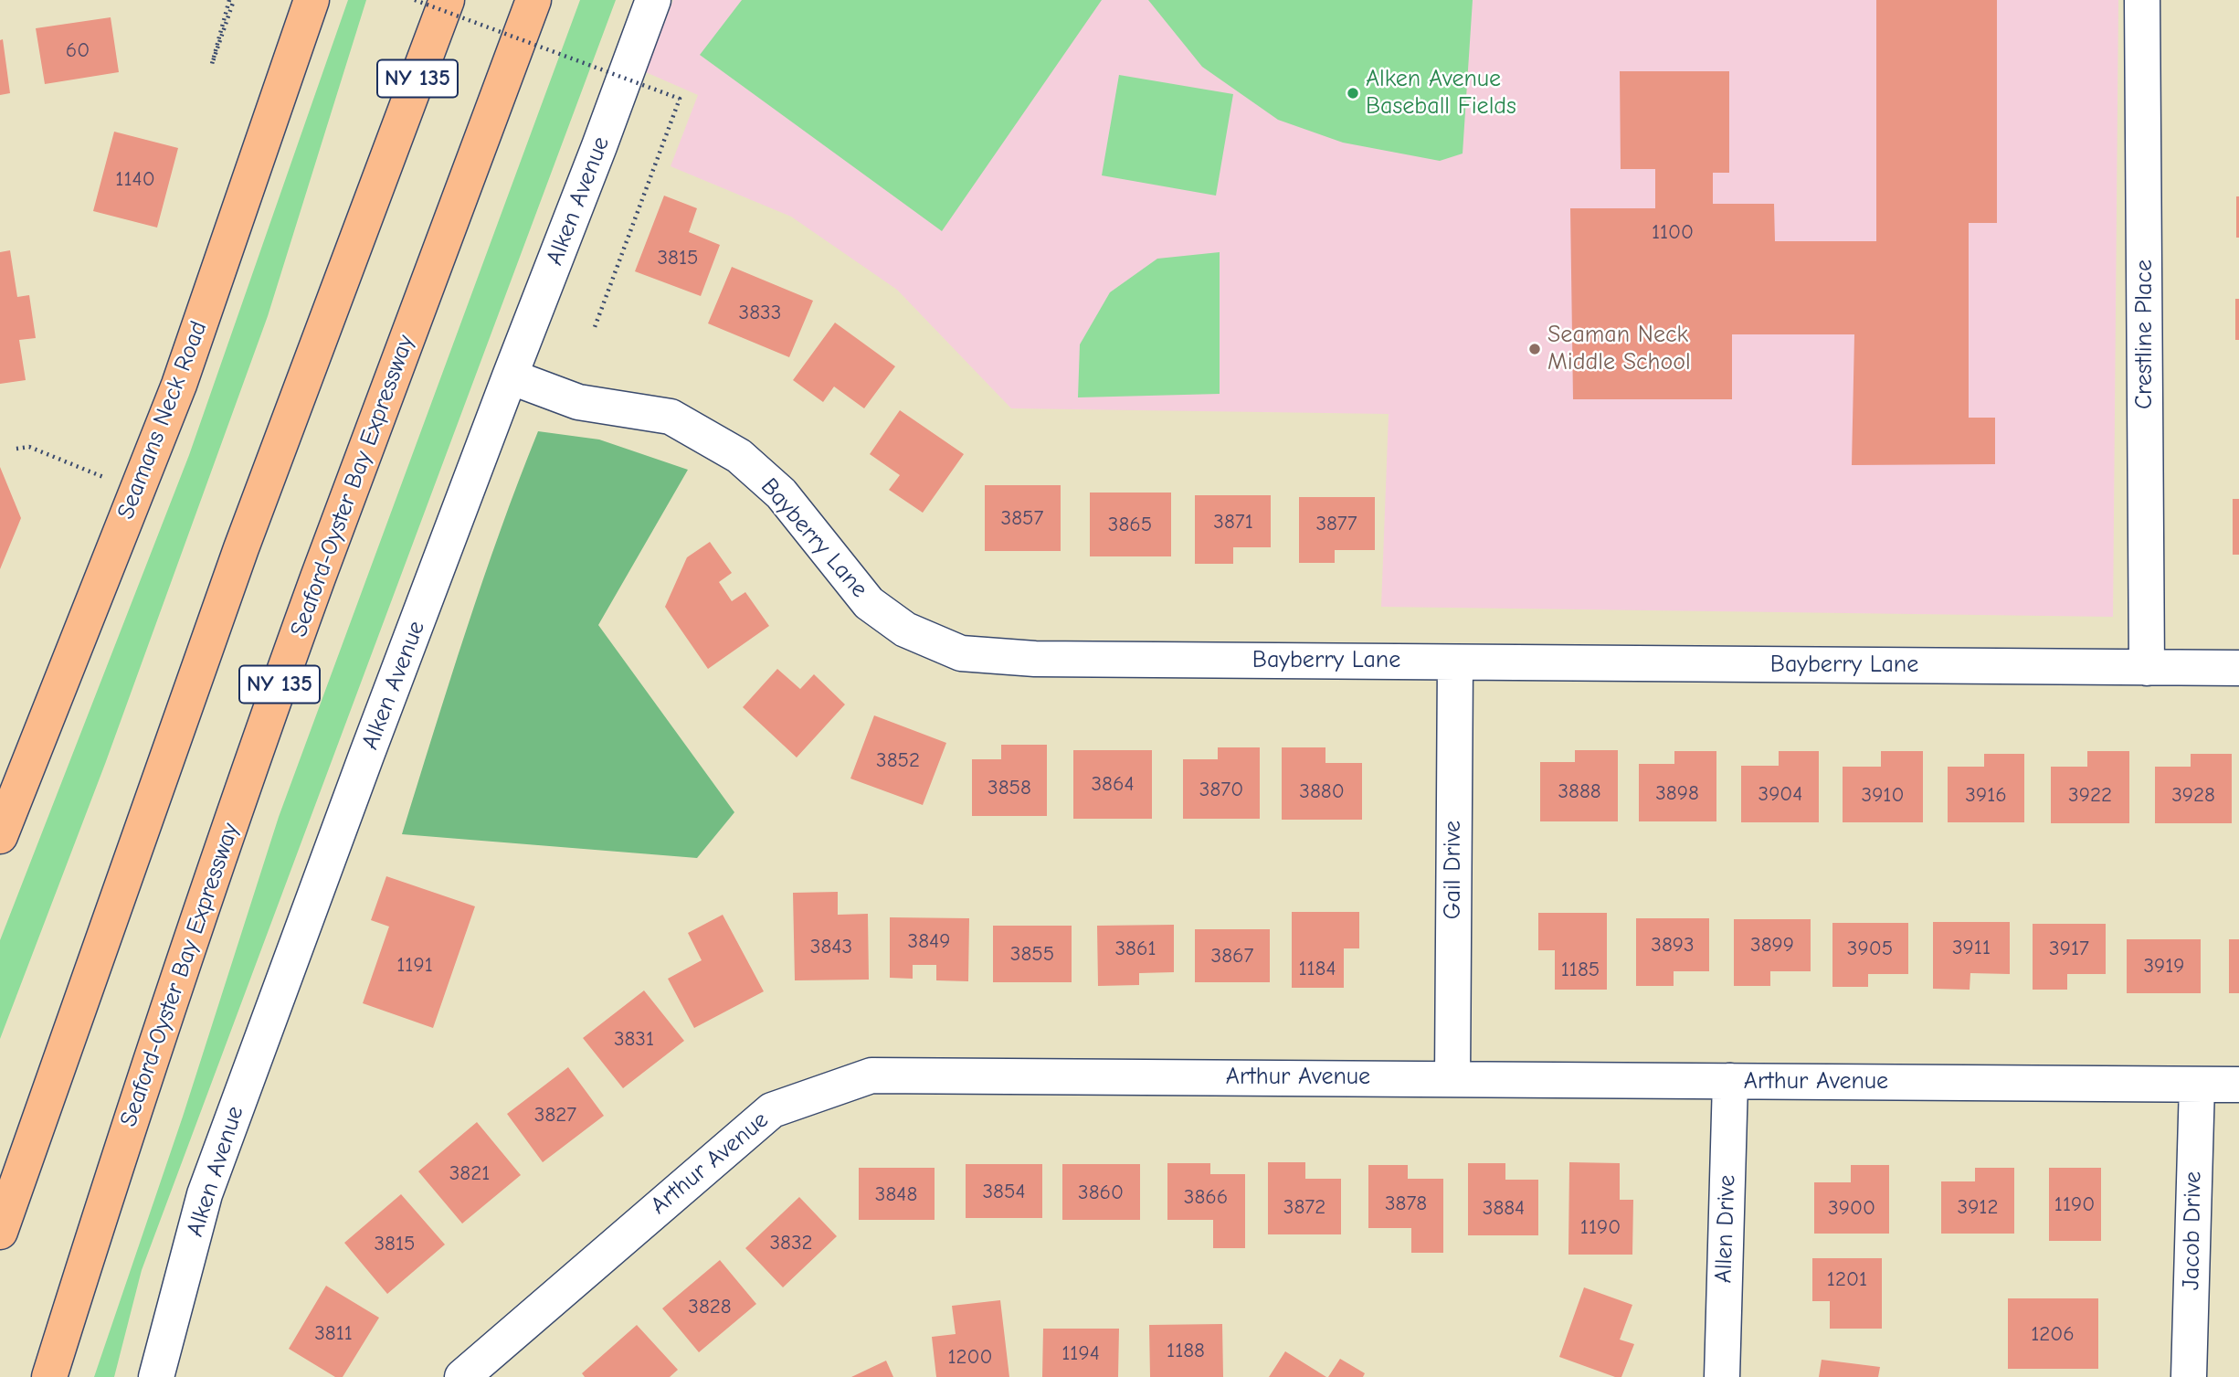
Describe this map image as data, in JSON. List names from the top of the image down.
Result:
{
  "streets": {
    "main road": ["NY 135", "Seamans Neck Road", "Seaford-Oyster Bay Expressway"],
    "street": [
      "Alken Avenue",
      "Crestline Place",
      "Bayberry Lane",
      "Gail Drive",
      "Arthur Avenue",
      "Allen Drive",
      "Jacob Drive"
    ]
  },
  "crossings": [
    ["Alken Avenue", "Bayberry Lane"],
    ["Crestline Place", "Bayberry Lane"],
    ["Bayberry Lane", "Gail Drive"],
    ["Gail Drive", "Arthur Avenue"],
    ["Arthur Avenue", "Allen Drive"],
    ["Arthur Avenue", "Jacob Drive"]
  ],
  "places": ["Alken Avenue Baseball Fields", "Seaman Neck Middle School"],
  "house_numbers": [
    "60",
    "1140",
    "1100",
    "3815",
    "3833",
    "3857",
    "3871",
    "3877",
    "3865",
    "3852",
    "3864",
    "3858",
    "3870",
    "3880",
    "3888",
    "3898",
    "3904",
    "3910",
    "3916",
    "3922",
    "3928",
    "3849",
    "3893",
    "3899",
    "3843",
    "3911",
    "3861",
    "3905",
    "3917",
    "3855",
    "3867",
    "1191",
    "3919",
    "1184",
    "1185",
    "3831",
    "3827",
    "3821",
    "3854",
    "3860",
    "3848",
    "3866",
    "3878",
    "1190",
    "3872",
    "3912",
    "3884",
    "3900",
    "1190",
    "3832",
    "3815",
    "1201",
    "3828",
    "3811",
    "1206",
    "1188",
    "1194",
    "1200"
  ]
}
